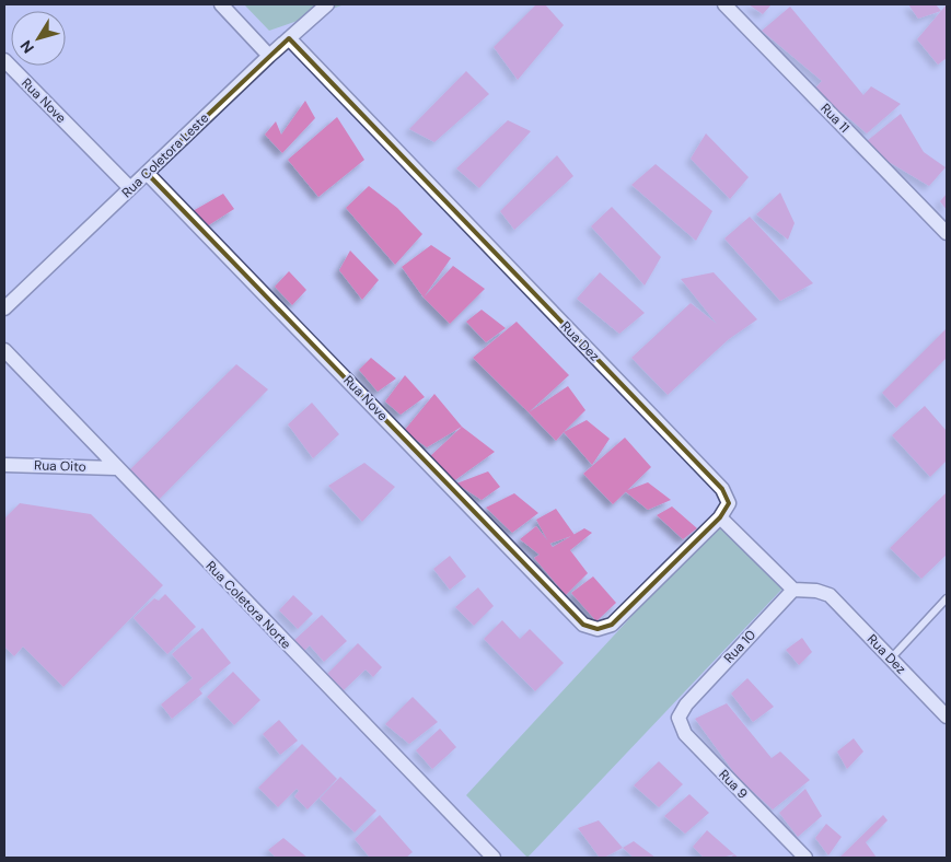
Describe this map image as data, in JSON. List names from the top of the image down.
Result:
{
  "streets": {
    "street": [
      "Rua Nove",
      "Rua 11",
      "Rua Coletora Leste",
      "Rua Dez",
      "Rua Oito",
      "Rua Coletora Norte",
      "Rua 10",
      "Rua 9"
    ]
  },
  "crossings": [
    ["Rua Nove", "Rua Coletora Leste"],
    ["Rua Nove", "Rua Dez"],
    ["Rua Coletora Leste", "Rua Dez"],
    ["Rua Dez", "Rua 10"],
    ["Rua Oito", "Rua Coletora Norte"],
    ["Rua 10", "Rua 9"]
  ],
  "north": "bottom left"
}
